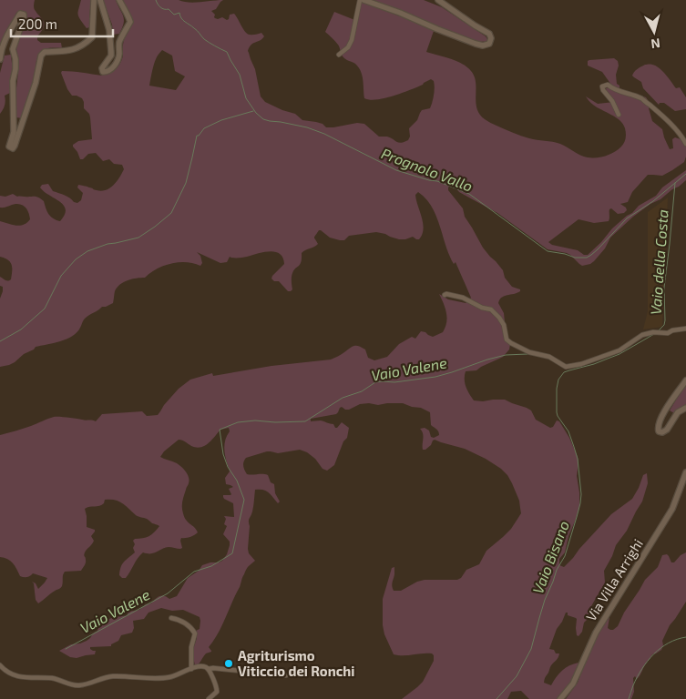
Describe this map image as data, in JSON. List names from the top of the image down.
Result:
{
  "streets": {
    "street": ["Via Villa Arrighi"]
  },
  "water": [
    "Prognolo Vallo",
    "Vaio della Costa",
    "Vaio Valene",
    "Vaio Bisano"
  ],
  "places": ["Agriturismo Viticcio dei Ronchi"],
  "scale_bar": "200 m",
  "north": "bottom"
}
